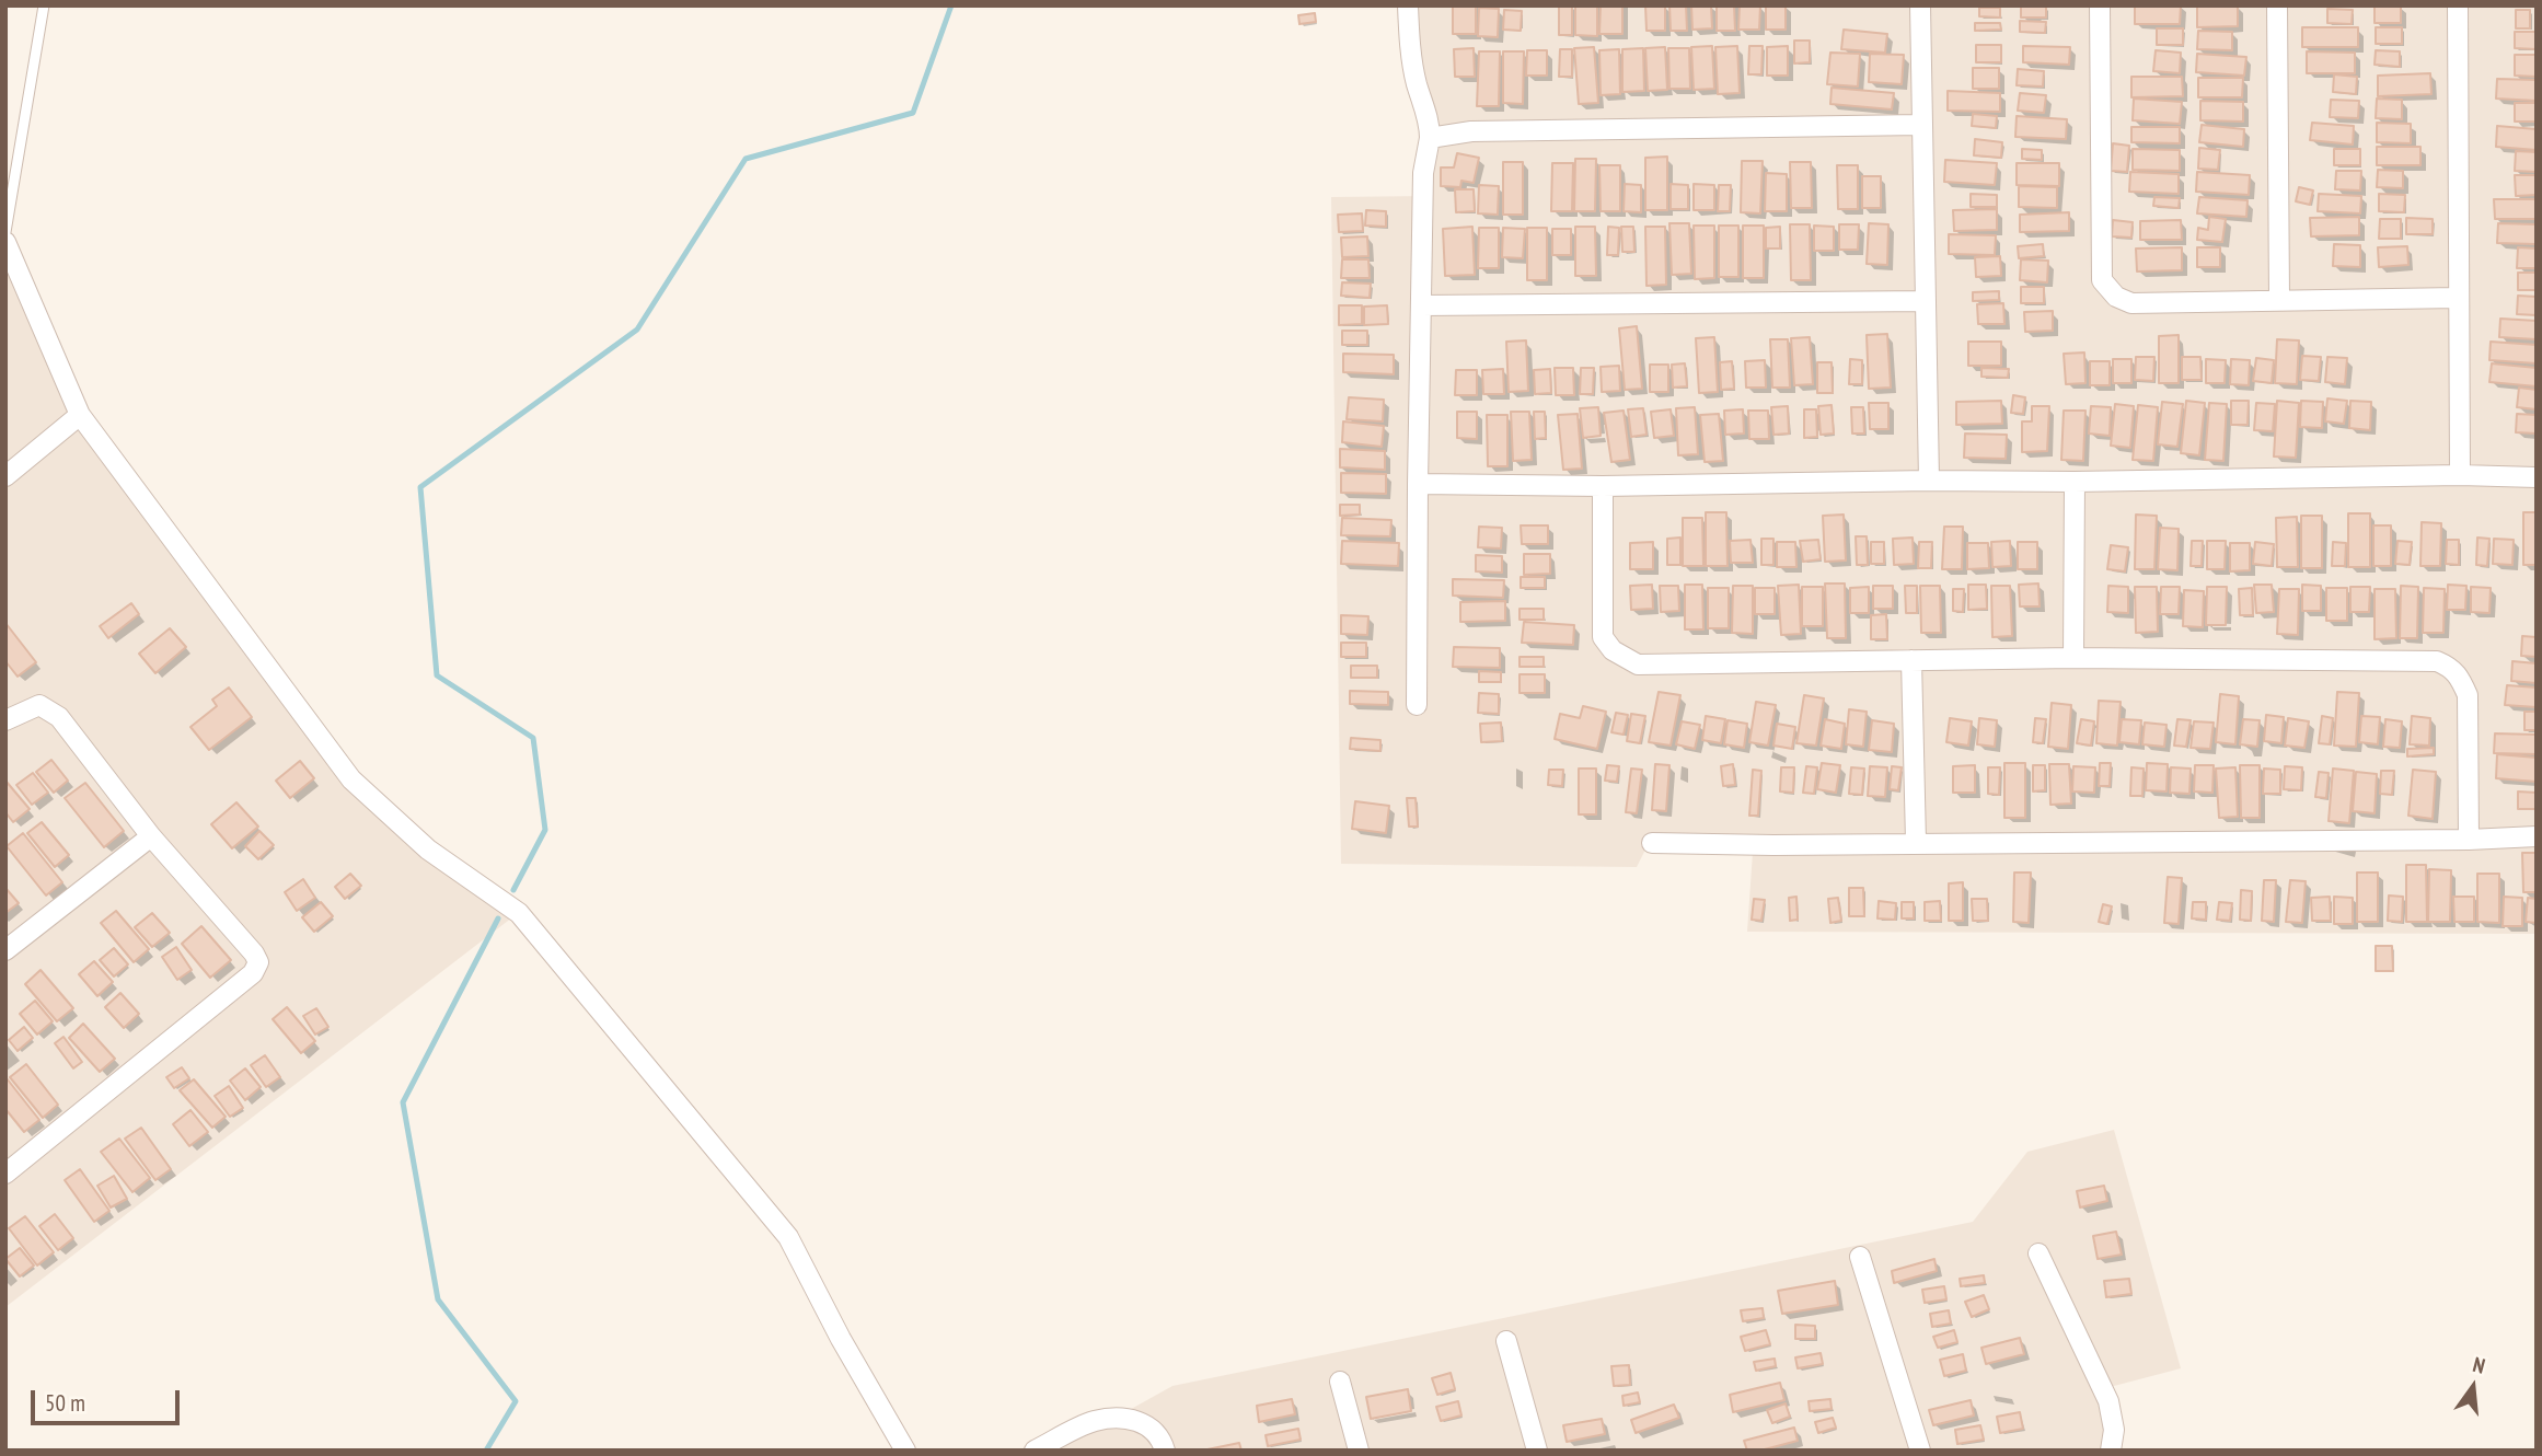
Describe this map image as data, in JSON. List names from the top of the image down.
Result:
{
  "scale_bar": "50 m",
  "north": "top"
}
